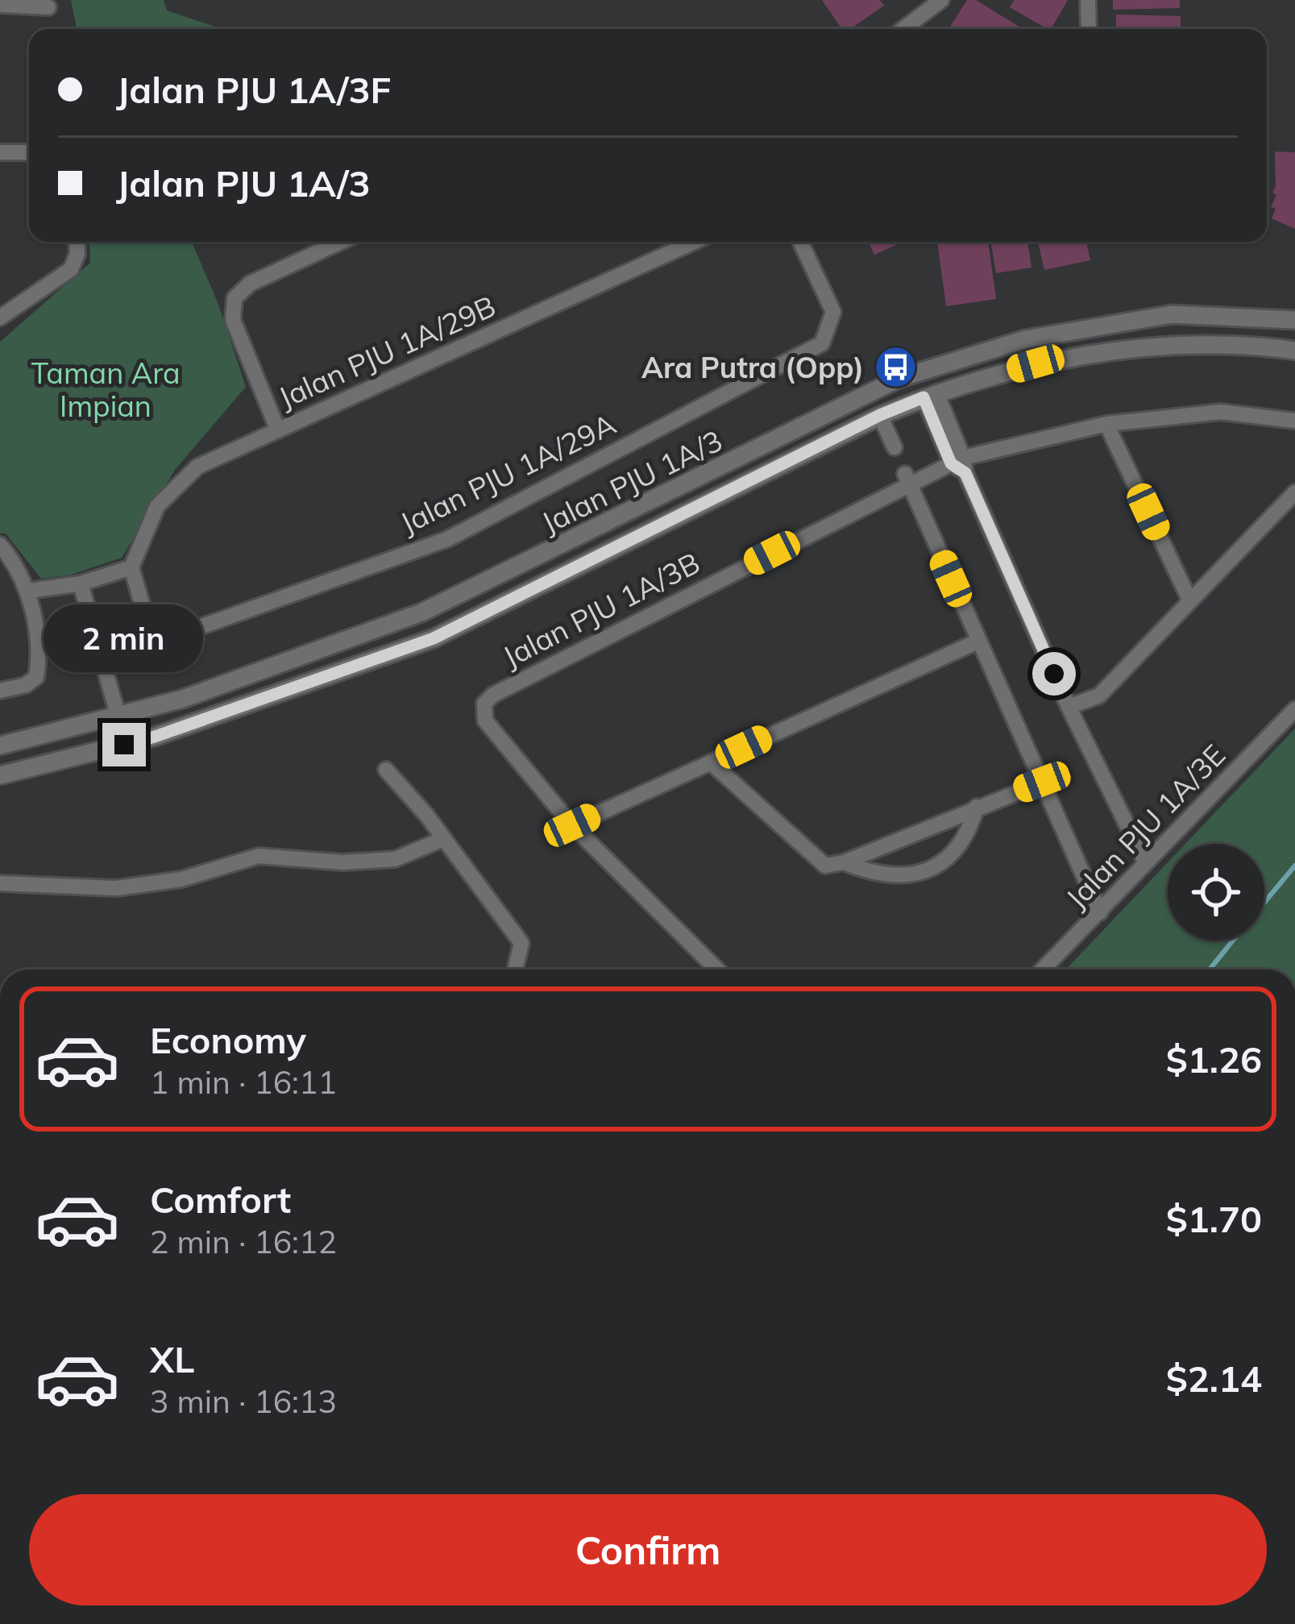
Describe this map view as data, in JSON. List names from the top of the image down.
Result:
{
  "streets": {
    "street": [
      "Jalan PJU 1A/29B",
      "Jalan PJU 1A/29A",
      "Jalan PJU 1A/3",
      "Jalan PJU 1A/3B",
      "Jalan PJU 1A/3E"
    ]
  },
  "crossings": [
    ["Jalan PJU 1A/29B", "Jalan PJU 1A/29A"]
  ],
  "parks": ["Taman Ara Impian"],
  "places": {
    "bus stop": ["Ara Putra (Opp)"]
  },
  "page": {
    "banner": ["Jalan PJU 1A/3F", "Jalan PJU 1A/3"],
    "bubble": "2 min",
    "list": [
      {
        "name": "Economy",
        "note": "1 min · 16:11",
        "value": "$1.26"
      },
      {
        "name": "Comfort",
        "note": "2 min · 16:12",
        "value": "$1.70"
      },
      {
        "name": "XL",
        "note": "3 min · 16:13",
        "value": "$2.14"
      }
    ],
    "buttons": "Confirm"
  }
}
